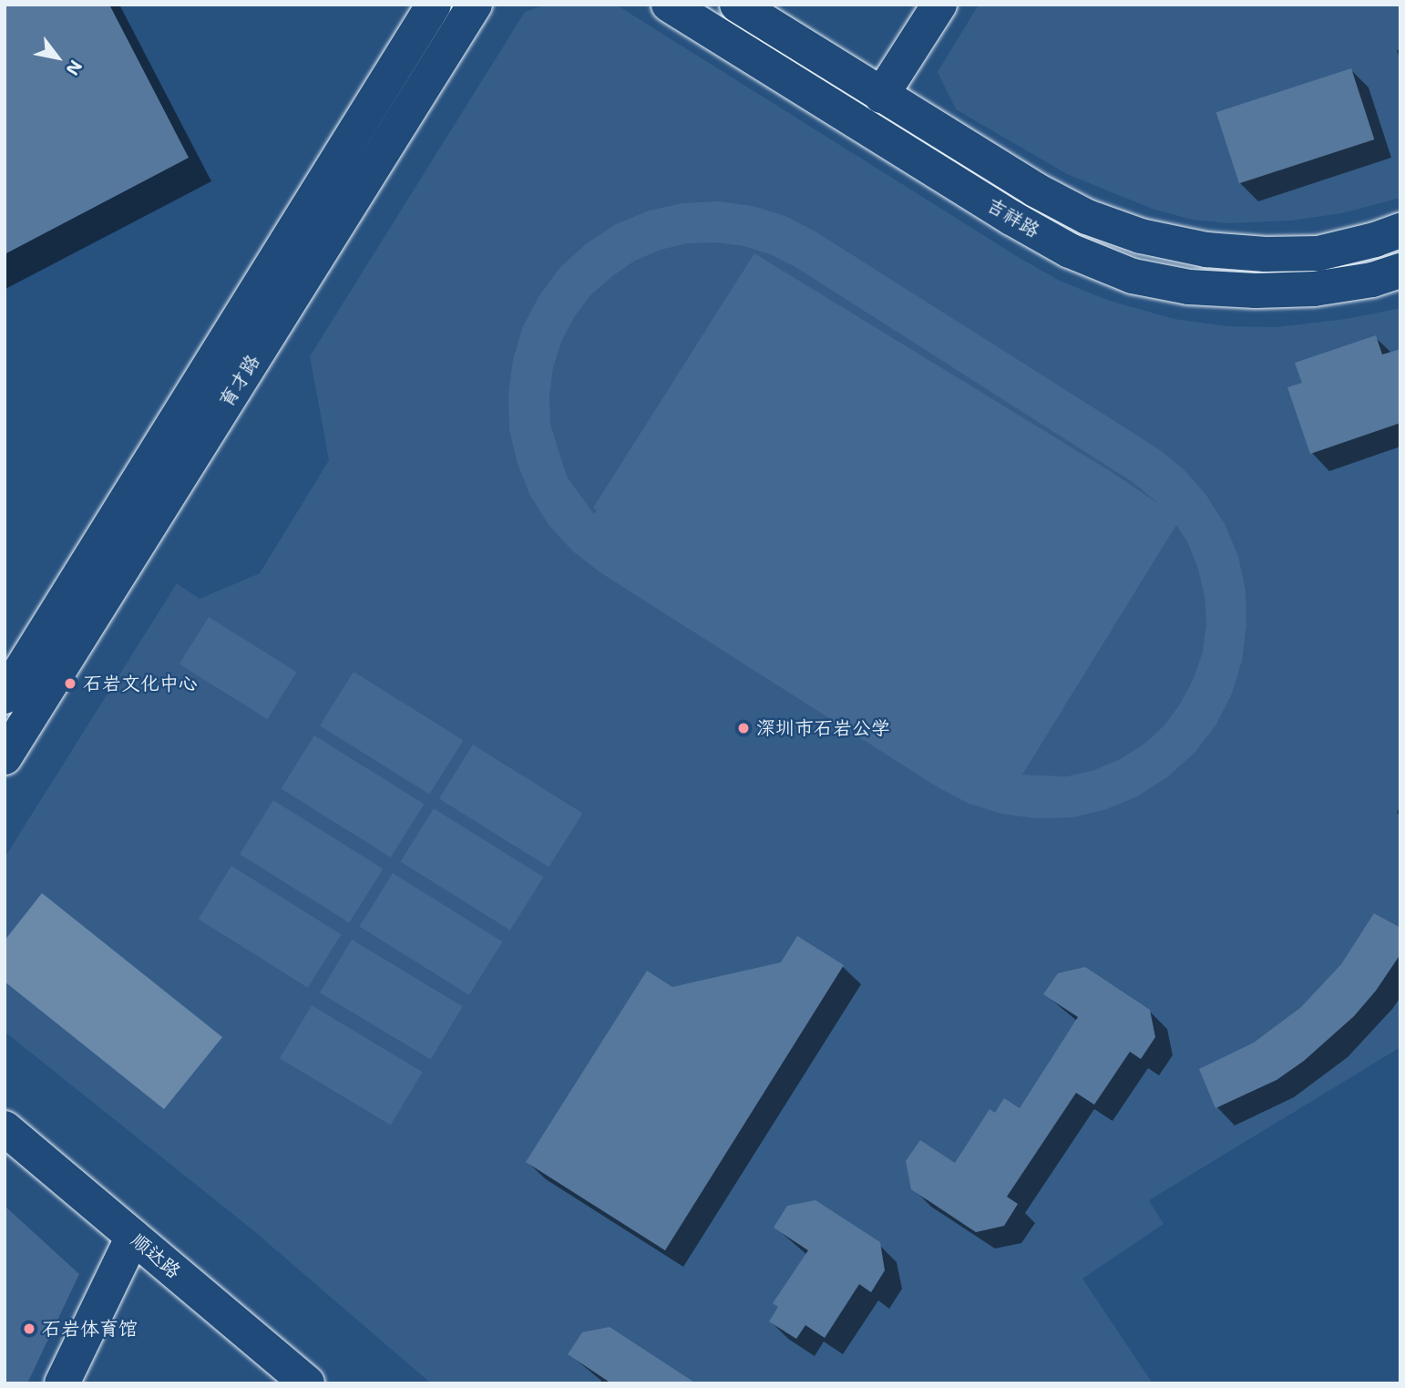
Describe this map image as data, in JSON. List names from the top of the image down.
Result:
{
  "streets": {
    "street": ["吉祥路", "育才路", "顺达路"]
  },
  "places": ["石岩文化中心", "深圳市石岩公学", "石岩体育馆"],
  "north": "bottom right"
}
